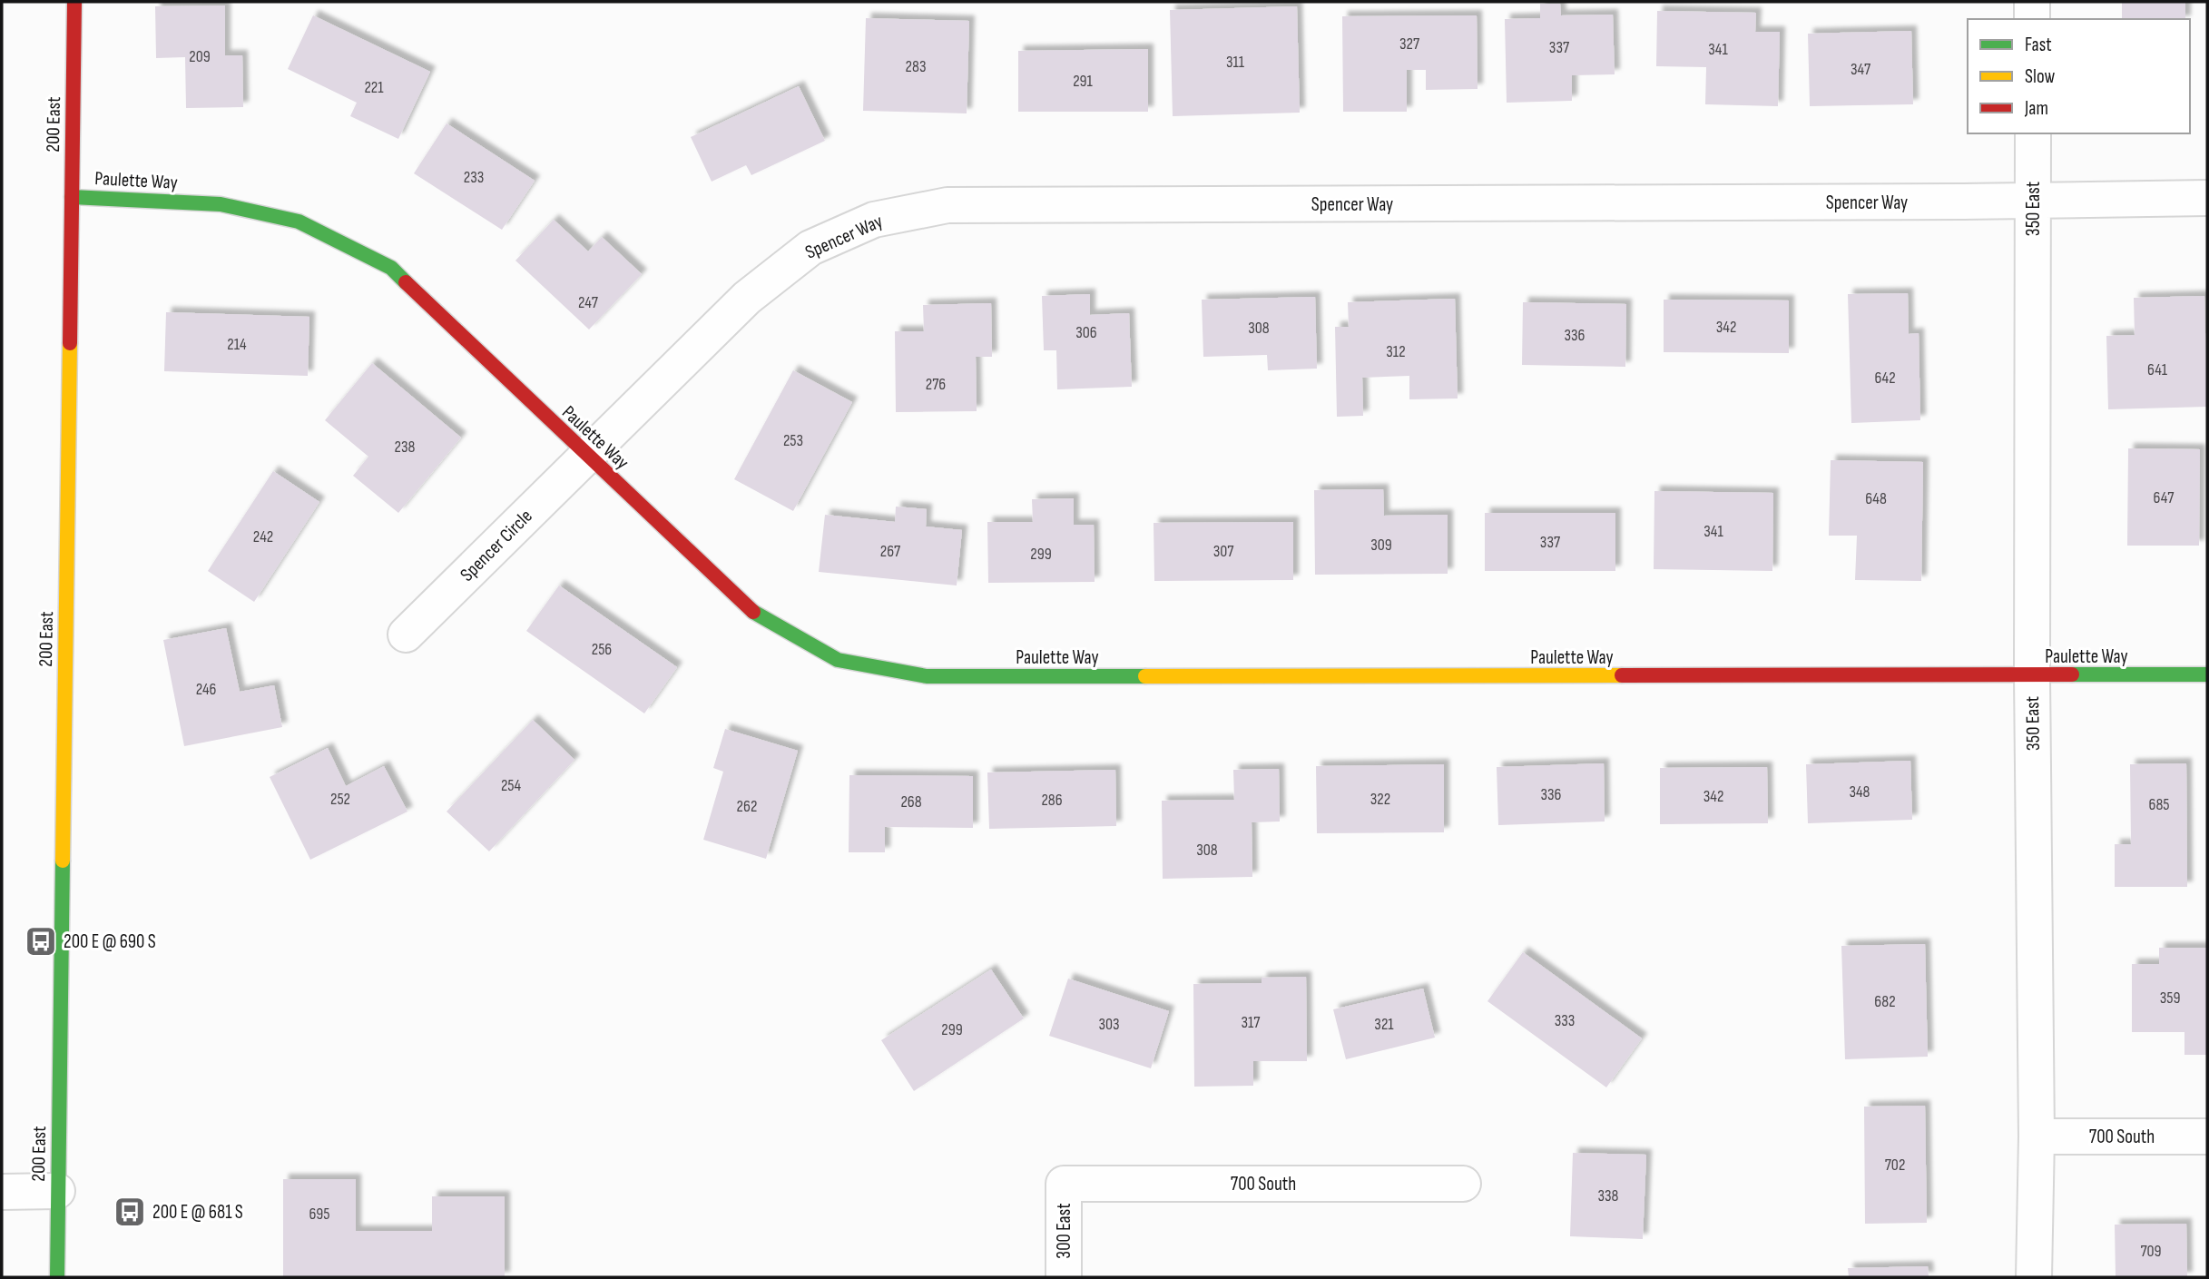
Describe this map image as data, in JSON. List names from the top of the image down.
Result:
{
  "streets": {
    "street": [
      "200 East",
      "Paulette Way",
      "Spencer Way",
      "350 East",
      "Spencer Circle",
      "700 South",
      "300 East"
    ]
  },
  "crossings": [
    ["200 East", "Paulette Way"],
    ["Paulette Way", "Spencer Way"],
    ["Paulette Way", "350 East"],
    ["Paulette Way", "Spencer Circle"],
    ["Spencer Way", "350 East"],
    ["Spencer Way", "Spencer Circle"],
    ["350 East", "700 South"],
    ["700 South", "300 East"]
  ],
  "places": {
    "bus stop": ["200 E @ 690 S", "200 E @ 681 S"]
  },
  "house_numbers": [
    "327",
    "337",
    "341",
    "209",
    "311",
    "283",
    "347",
    "291",
    "221",
    "233",
    "247",
    "342",
    "308",
    "306",
    "336",
    "214",
    "312",
    "641",
    "642",
    "276",
    "253",
    "238",
    "647",
    "648",
    "341",
    "242",
    "337",
    "309",
    "267",
    "307",
    "299",
    "256",
    "246",
    "254",
    "348",
    "336",
    "342",
    "252",
    "322",
    "286",
    "268",
    "685",
    "262",
    "308",
    "359",
    "682",
    "333",
    "317",
    "303",
    "321",
    "299",
    "702",
    "338",
    "695",
    "709"
  ],
  "legend": ["Fast", "Slow", "Jam"]
}
